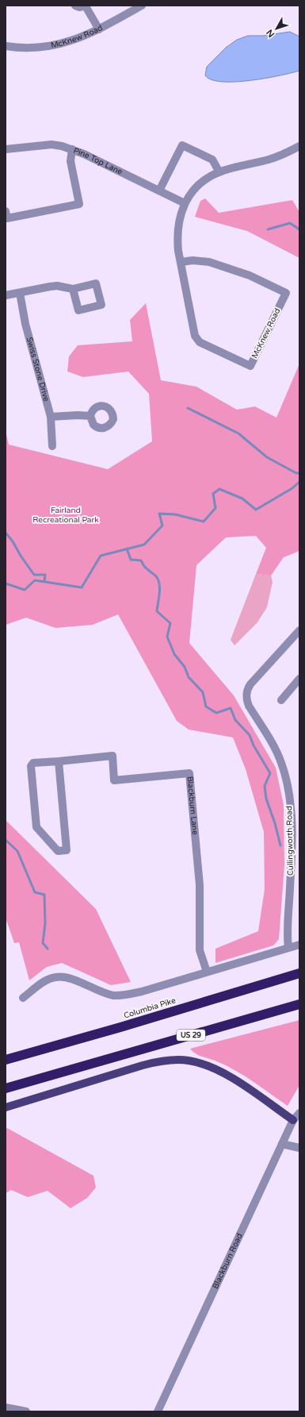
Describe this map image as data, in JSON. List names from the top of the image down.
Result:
{
  "streets": {
    "highway": ["Columbia Pike", "US 29"],
    "street": [
      "McKnew Road",
      "Pine Top Lane",
      "Swiss Stone Drive",
      "Blackburn Lane",
      "Cullingworth Road",
      "Blackburn Road"
    ]
  },
  "crossings": [
    ["McKnew Road", "Pine Top Lane"]
  ],
  "parks": ["Fairland Recreational Park"],
  "north": "bottom left"
}
